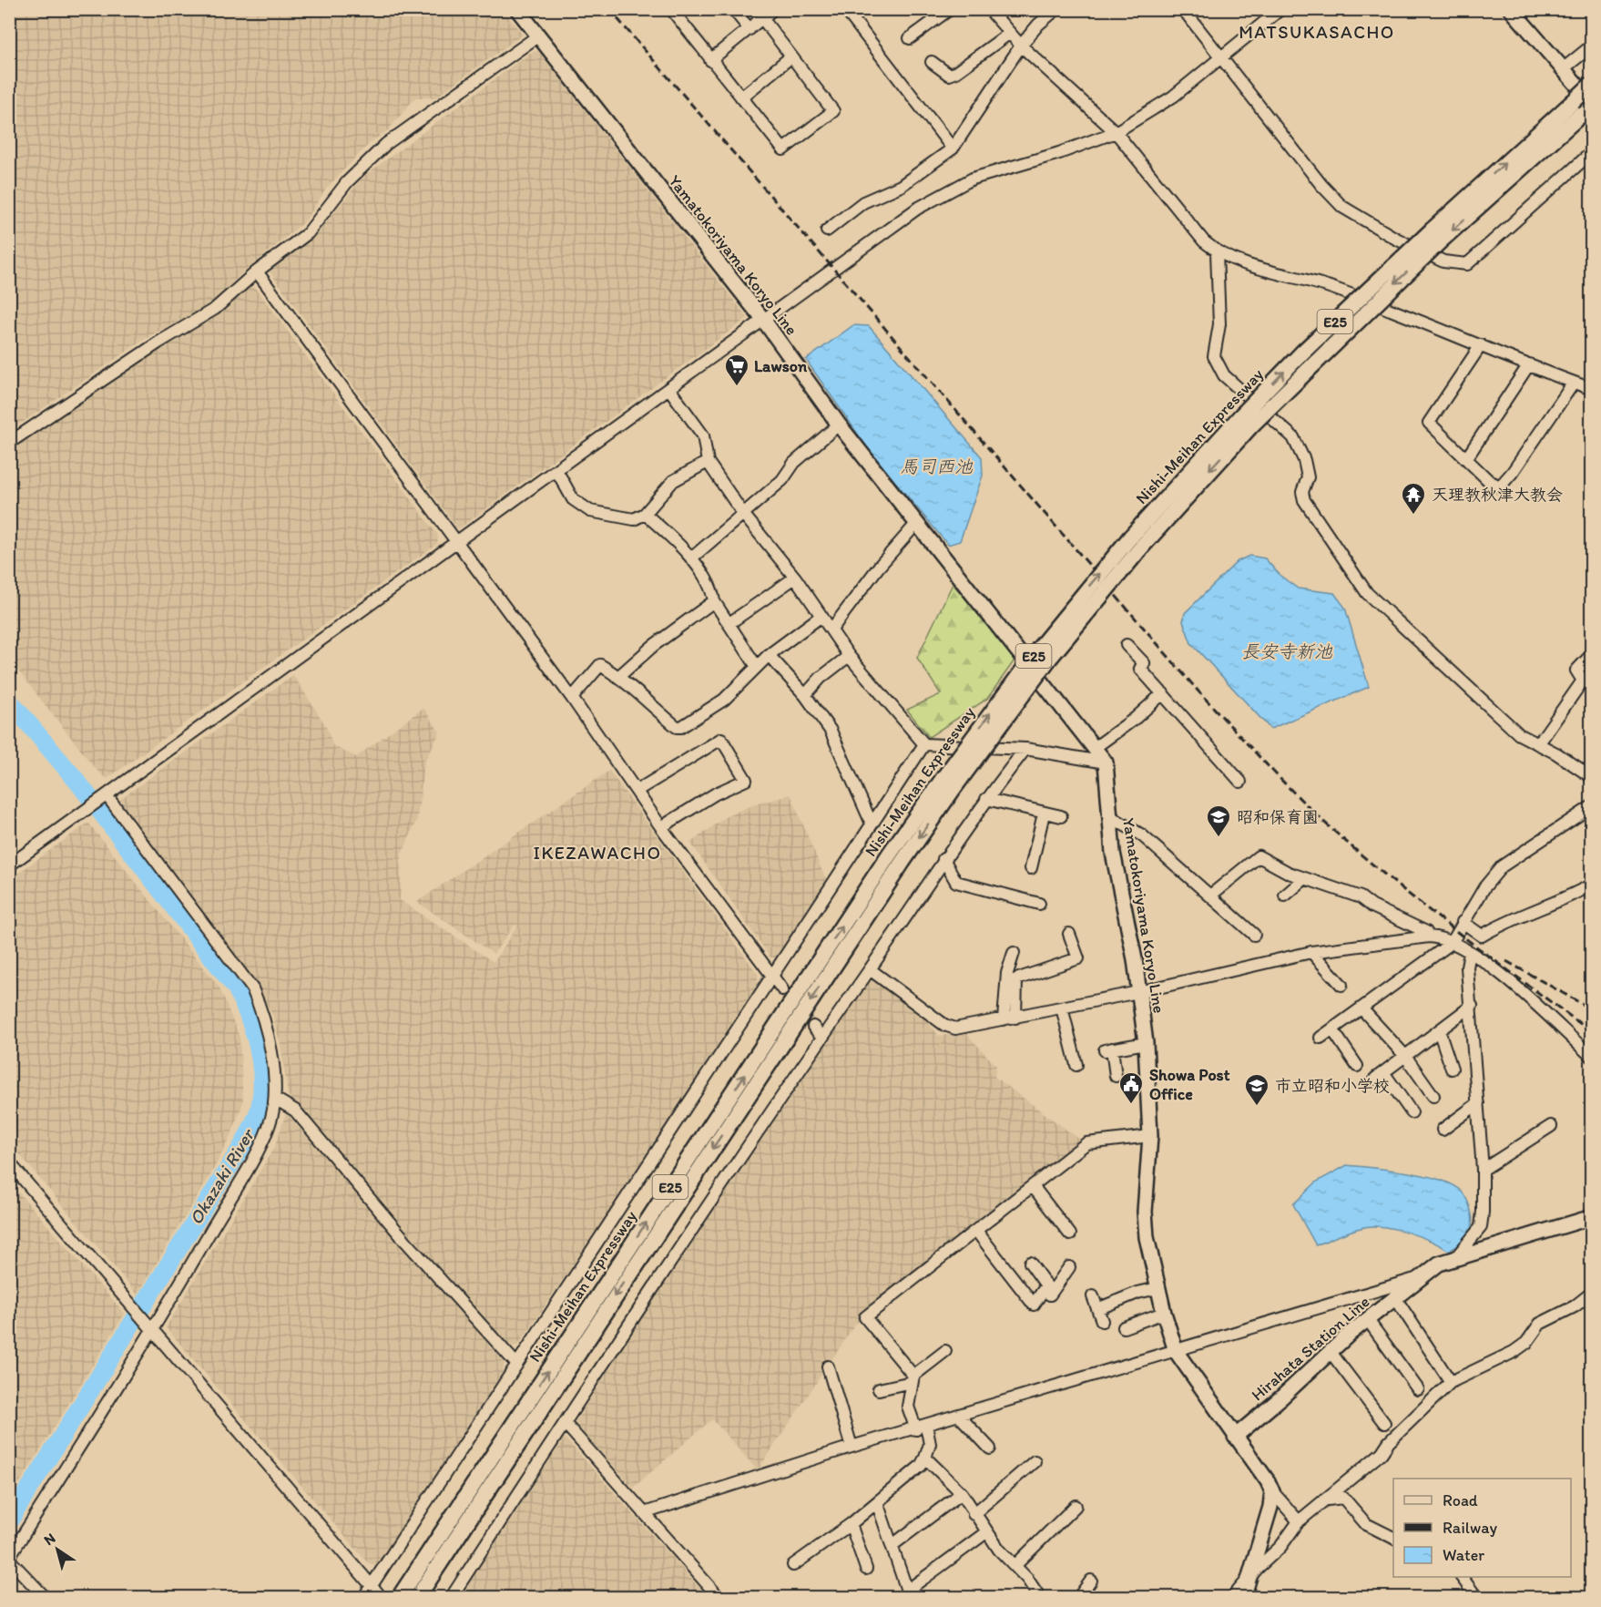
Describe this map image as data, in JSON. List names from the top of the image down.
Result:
{
  "streets": {
    "highway": ["E25", "Nishi-Meihan Expressway"],
    "main road": ["Yamatokoriyama Koryo Line", "Hirahata Station Line"]
  },
  "crossings": [
    ["Yamatokoriyama Koryo Line", "Hirahata Station Line"]
  ],
  "districts": ["MATSUKASACHO", "IKEZAWACHO"],
  "water": ["馬司西池", "長安寺新池", "Okazaki River"],
  "places": {
    "supermarket": ["Lawson"],
    "temple": ["天理教秋津大教会"],
    "school or university": ["昭和保育園", "市立昭和小学校"],
    "public building": ["Showa Post Office"]
  },
  "legend": ["Road", "Railway", "Water"],
  "north": "top left"
}
